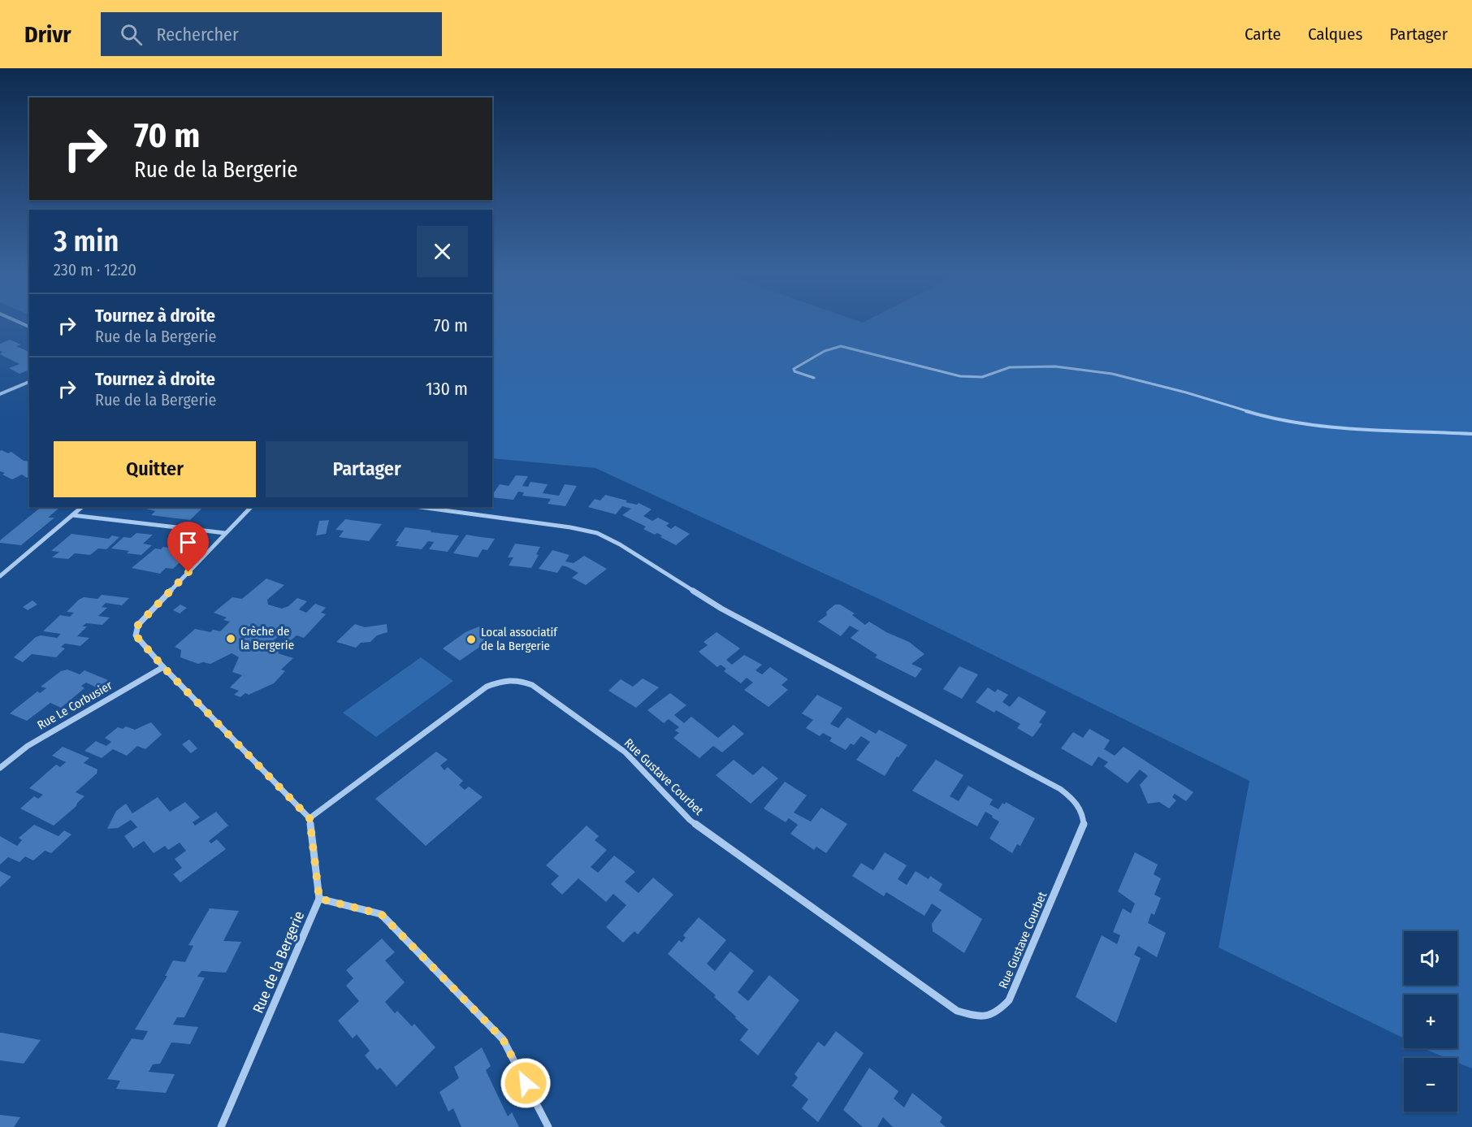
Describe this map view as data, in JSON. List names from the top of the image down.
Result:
{
  "streets": {
    "street": ["Rue Le Corbusier", "Rue Gustave Courbet", "Rue de la Bergerie"]
  },
  "places": ["Crèche de la Bergerie", "Local associatif de la Bergerie"],
  "page": {
    "header": "Drivr",
    "search": "Rechercher",
    "nav": ["Carte", "Calques", "Partager"],
    "turn": ["70 m", "Rue de la Bergerie"],
    "heading": ["3 min", "230 m · 12:20"],
    "list": [
      {
        "name": "Tournez à droite",
        "note": "Rue de la Bergerie",
        "value": "70 m"
      },
      {
        "name": "Tournez à droite",
        "note": "Rue de la Bergerie",
        "value": "130 m"
      }
    ],
    "buttons": ["Quitter", "Partager"],
    "map_buttons": ["+", "−"]
  }
}
